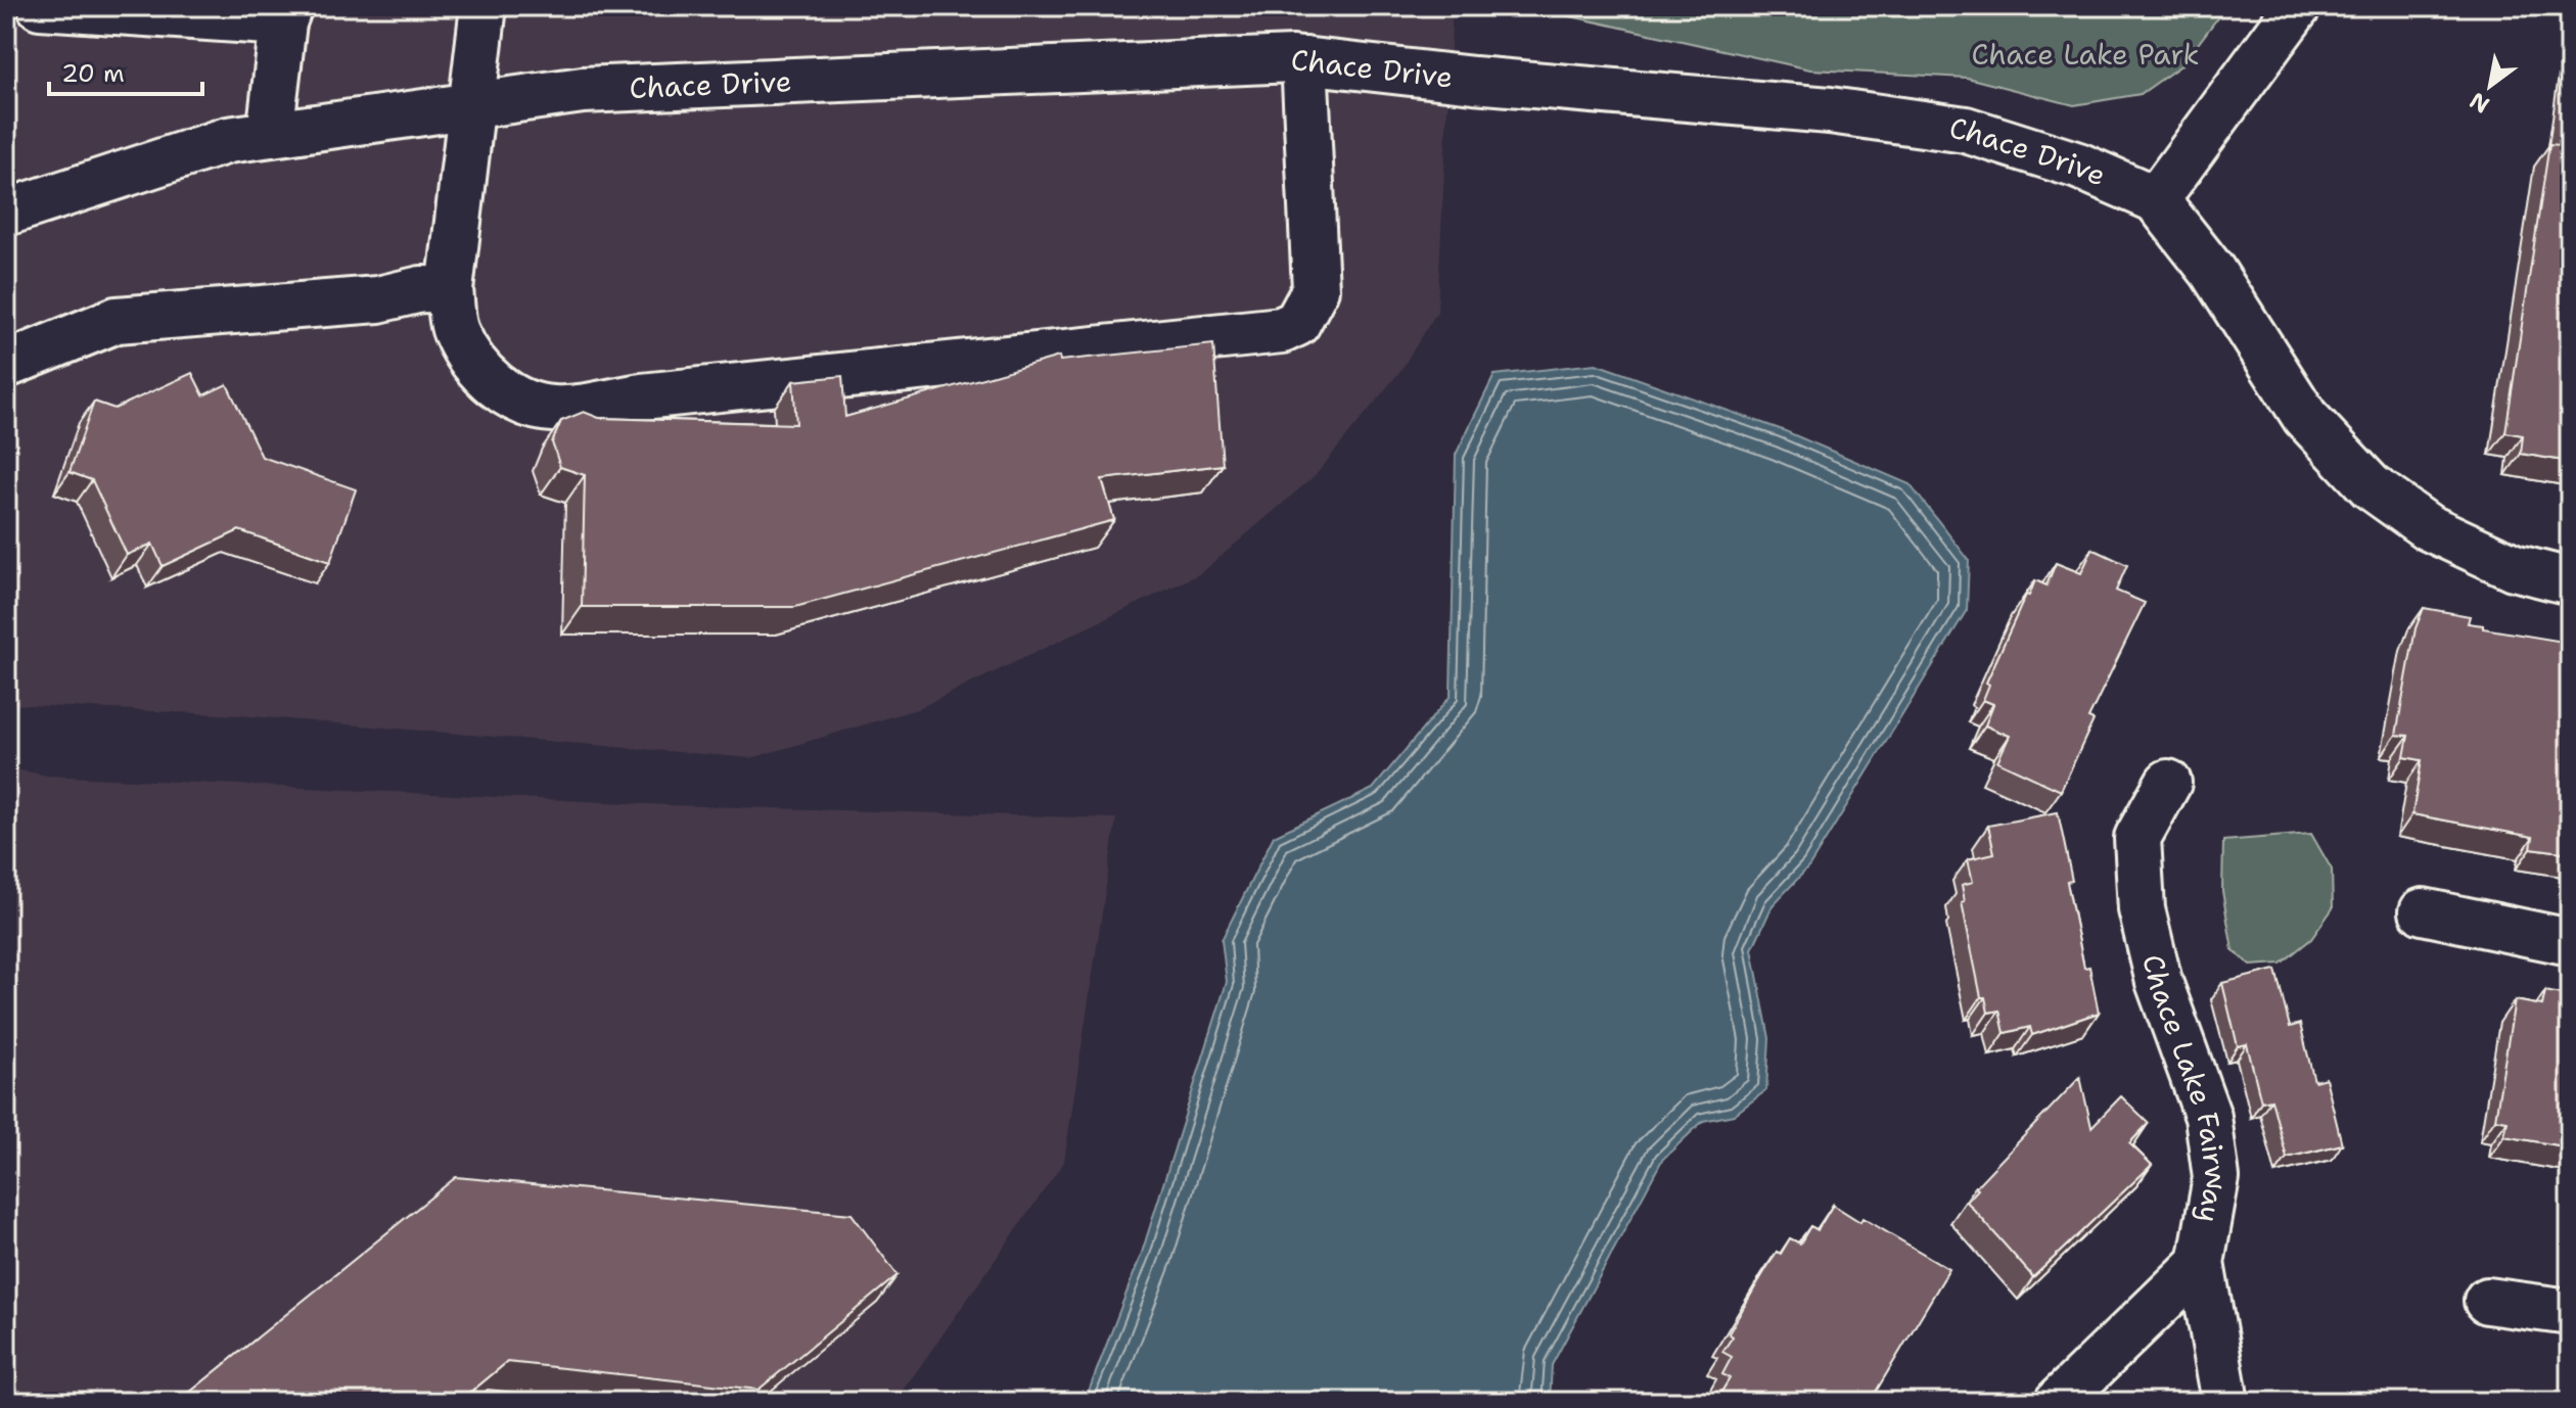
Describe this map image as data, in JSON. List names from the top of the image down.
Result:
{
  "streets": {
    "street": ["Chace Drive", "Chace Lake Fairway"]
  },
  "parks": ["Chace Lake Park"],
  "scale_bar": "20 m",
  "north": "bottom left"
}
